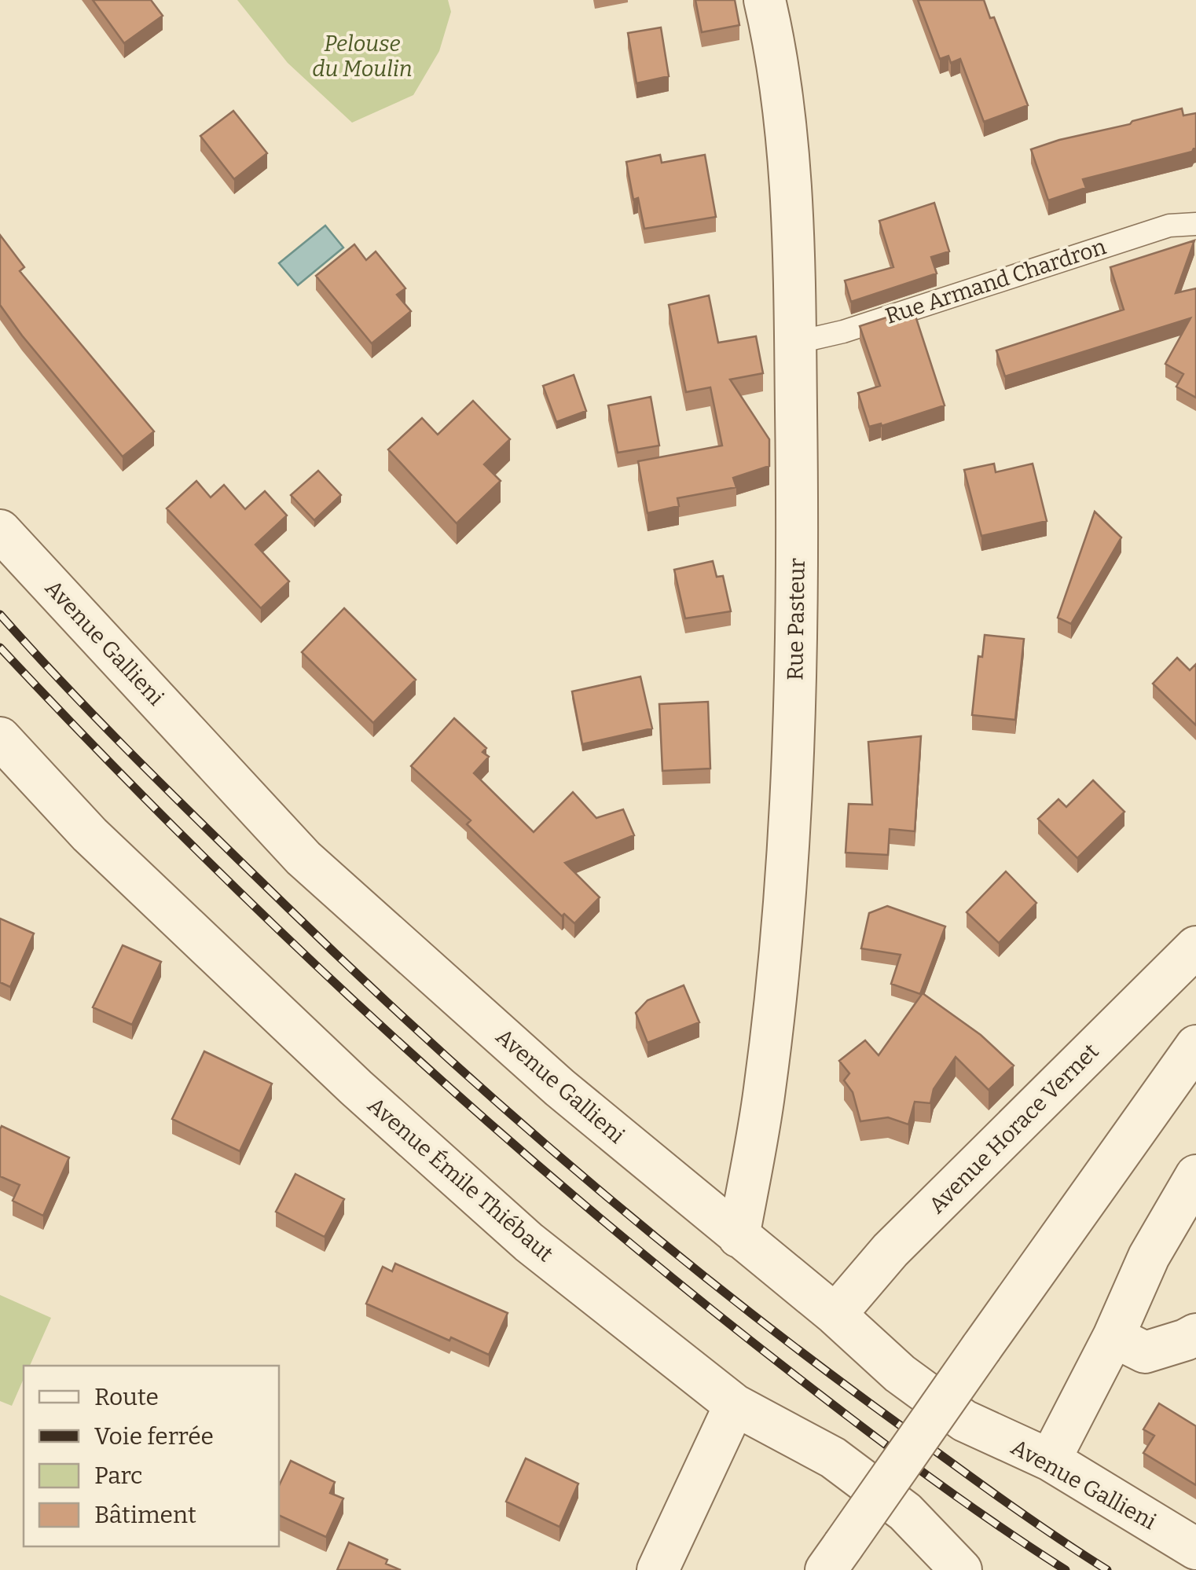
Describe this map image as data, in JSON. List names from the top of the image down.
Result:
{
  "streets": {
    "street": [
      "Rue Pasteur",
      "Avenue Gallieni",
      "Avenue Horace Vernet",
      "Avenue Émile Thiébaut"
    ],
    "lane": ["Rue Armand Chardron"]
  },
  "crossings": [
    ["Rue Armand Chardron", "Rue Pasteur"],
    ["Rue Pasteur", "Avenue Gallieni"],
    ["Avenue Gallieni", "Avenue Horace Vernet"]
  ],
  "parks": ["Pelouse du Moulin"],
  "legend": [
    "Route",
    "Voie ferrée",
    "Parc",
    "Bâtiment"
  ]
}
